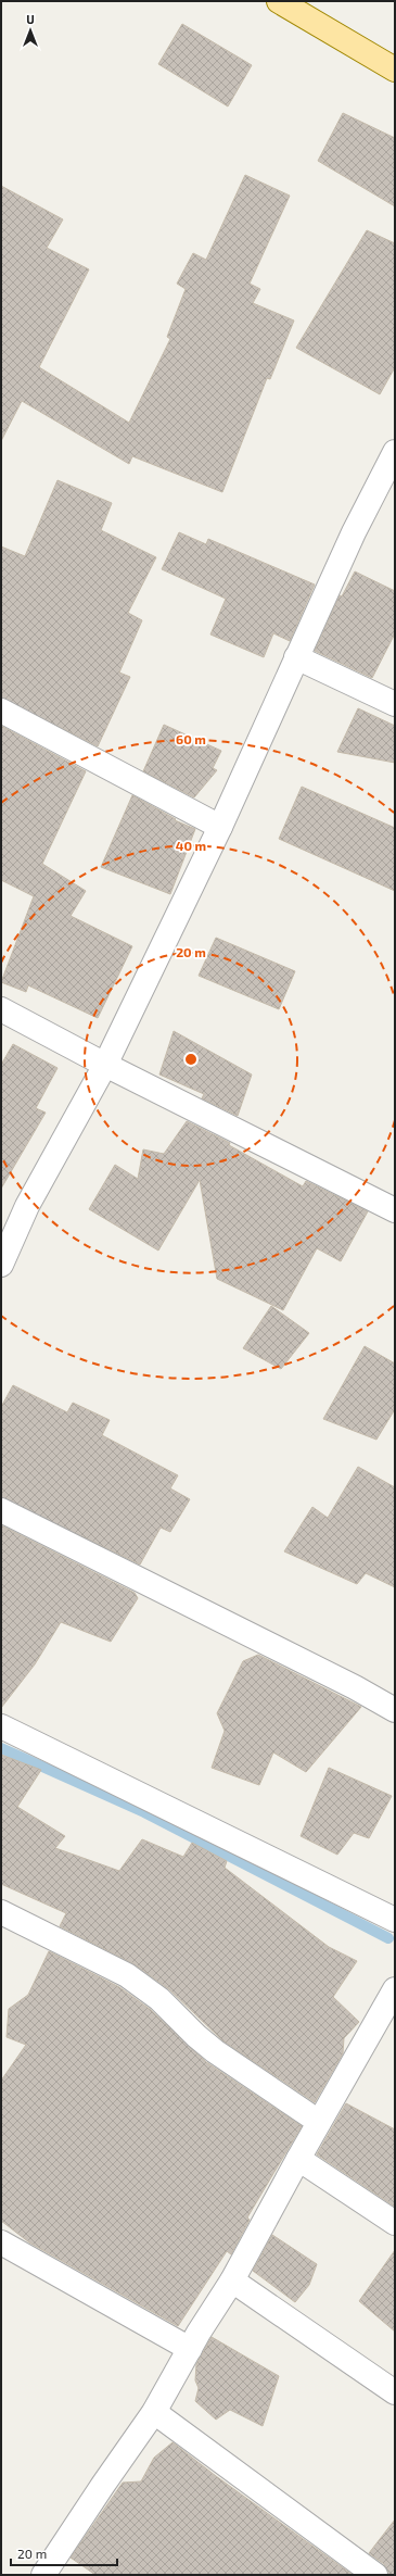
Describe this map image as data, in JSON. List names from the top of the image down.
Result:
{
  "scale_bar": "20 m",
  "north": "top",
  "rings": ["60 m", "40 m", "20 m"]
}
